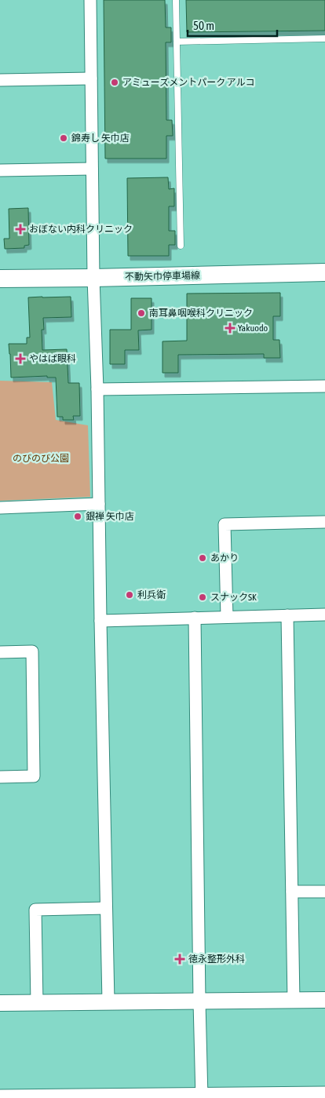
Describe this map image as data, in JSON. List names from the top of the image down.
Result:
{
  "streets": {
    "main road": ["不動矢巾停車場線"]
  },
  "parks": ["のびのび公園"],
  "places": {
    "other": [
      "アミューズメントパーク アルコ",
      "錦寿し 矢巾店",
      "南耳鼻咽喉科クリニック",
      "銀禅 矢巾店",
      "あかり",
      "利兵衛",
      "スナックSK"
    ],
    "health": [
      "おぼない内科クリニック",
      "Yakuodo",
      "やはば眼科",
      "徳永整形外科"
    ]
  },
  "scale_bar": "50 m"
}
